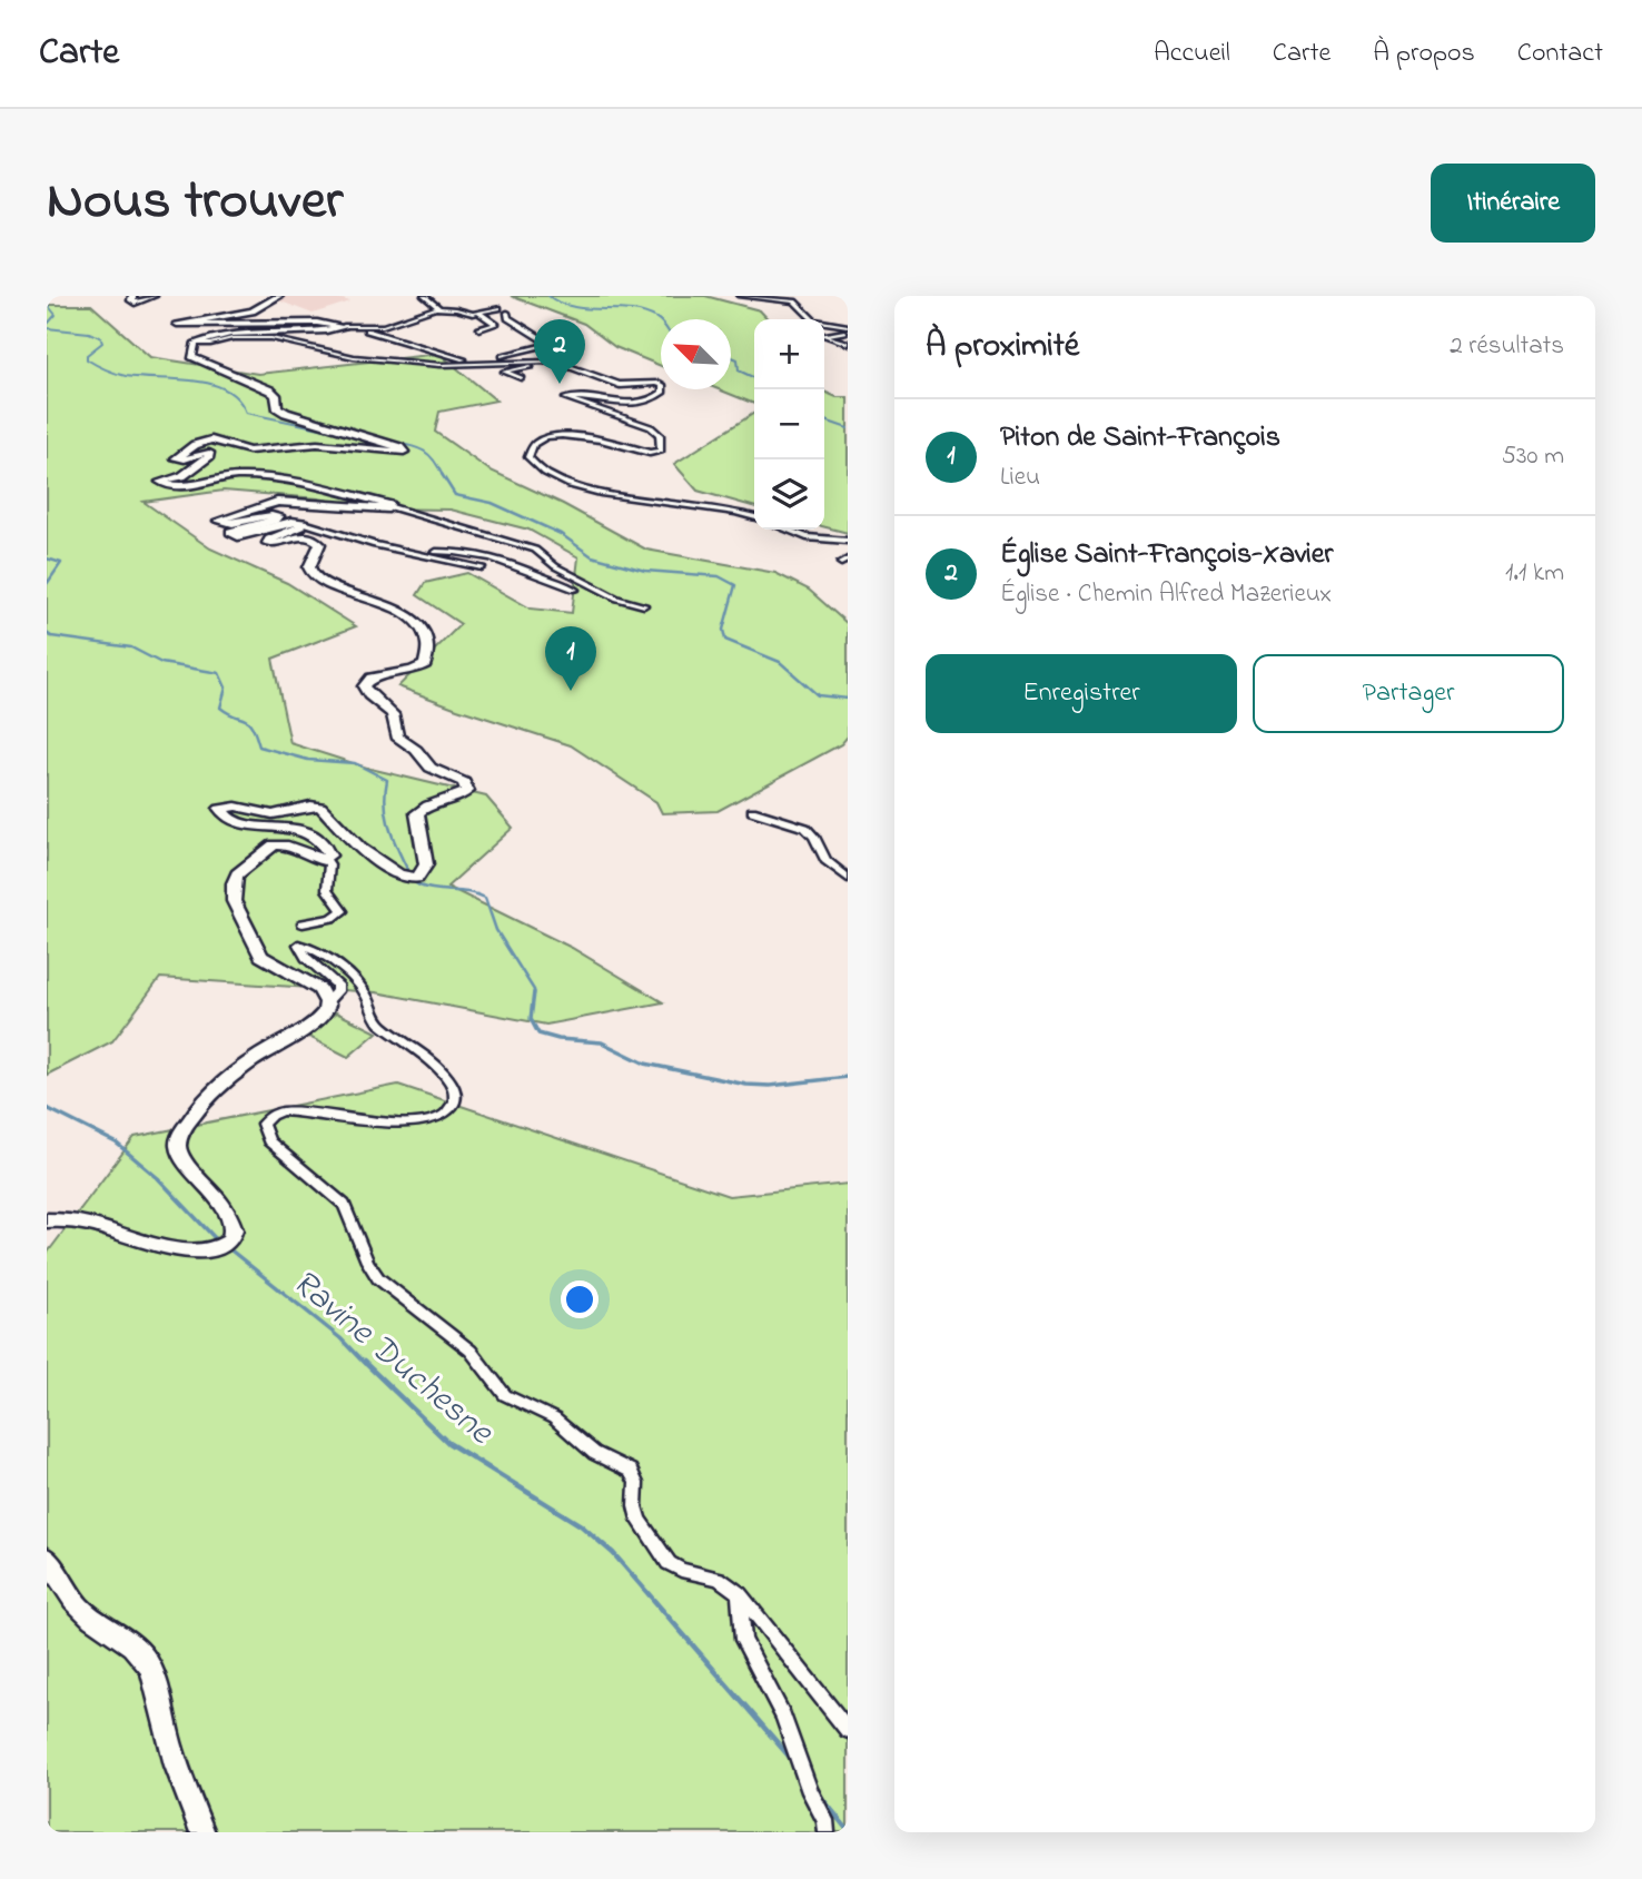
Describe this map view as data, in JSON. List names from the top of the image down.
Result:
{
  "water": ["Ravine Duchesne"],
  "north": "top left",
  "page": {
    "header": "Carte",
    "nav": [
      "Accueil",
      "Carte",
      "À propos",
      "Contact"
    ],
    "title": "Nous trouver",
    "buttons": [
      "Itinéraire",
      ["Enregistrer", "Partager"]
    ],
    "heading": ["À proximité", "2 résultats"],
    "map_buttons": ["+", "−"],
    "pins": ["2", "1"],
    "list": [
      {
        "mark": "1",
        "name": "Piton de Saint-François",
        "note": "Lieu",
        "value": "530 m"
      },
      {
        "mark": "2",
        "name": "Église Saint-François-Xavier",
        "note": "Église · Chemin Alfred Mazerieux",
        "value": "1.1 km"
      }
    ]
  }
}
